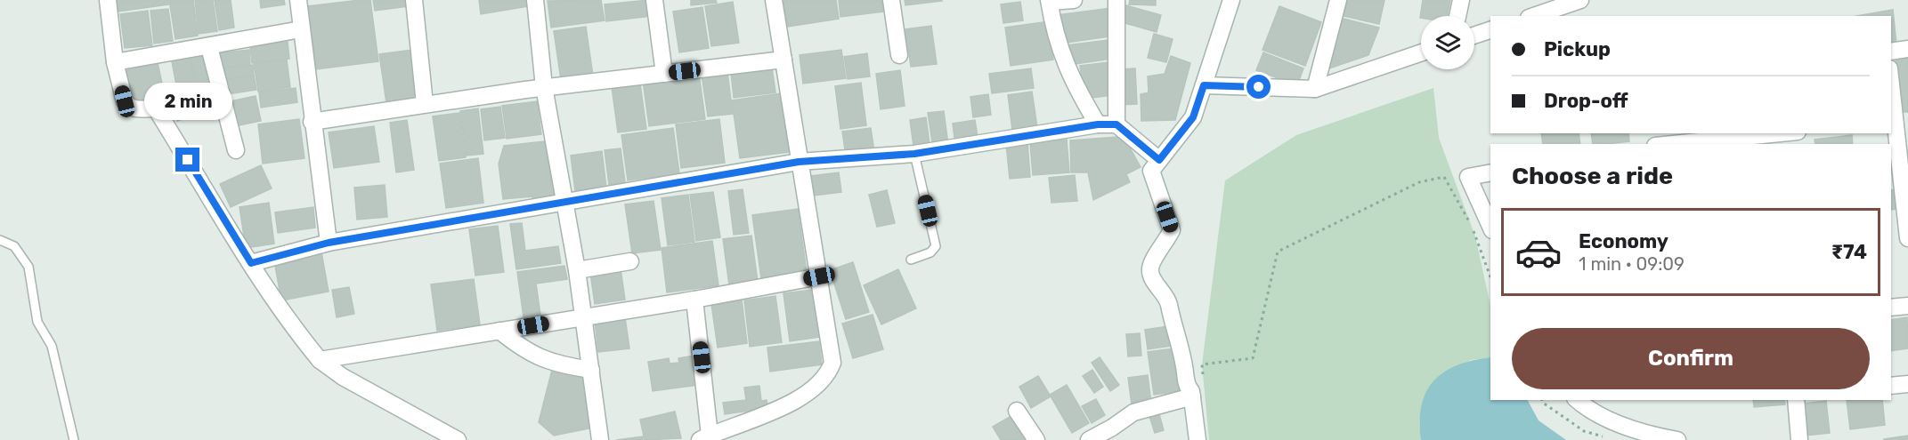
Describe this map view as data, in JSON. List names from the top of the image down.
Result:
{
  "page": {
    "banner": ["Pickup", "Drop-off"],
    "bubble": "2 min",
    "heading": "Choose a ride",
    "list": [
      {
        "name": "Economy",
        "note": "1 min · 09:09",
        "value": "₹74"
      }
    ],
    "buttons": "Confirm"
  }
}
